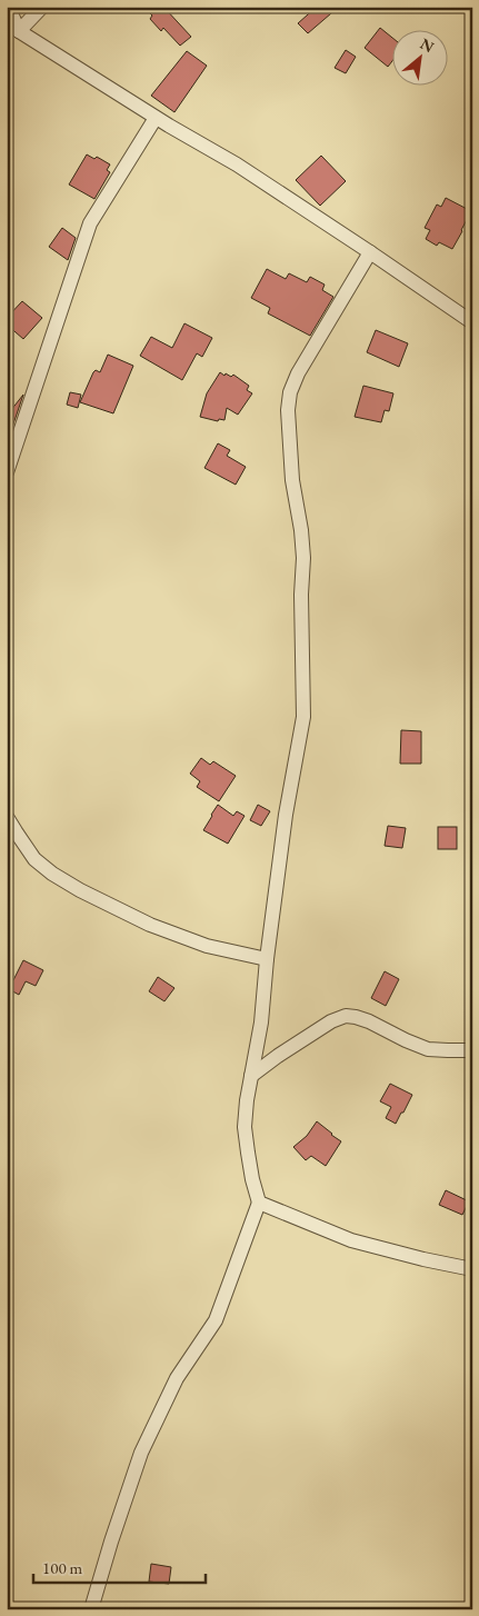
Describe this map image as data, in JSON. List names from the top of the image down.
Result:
{
  "scale_bar": "100 m",
  "north": "top right"
}
